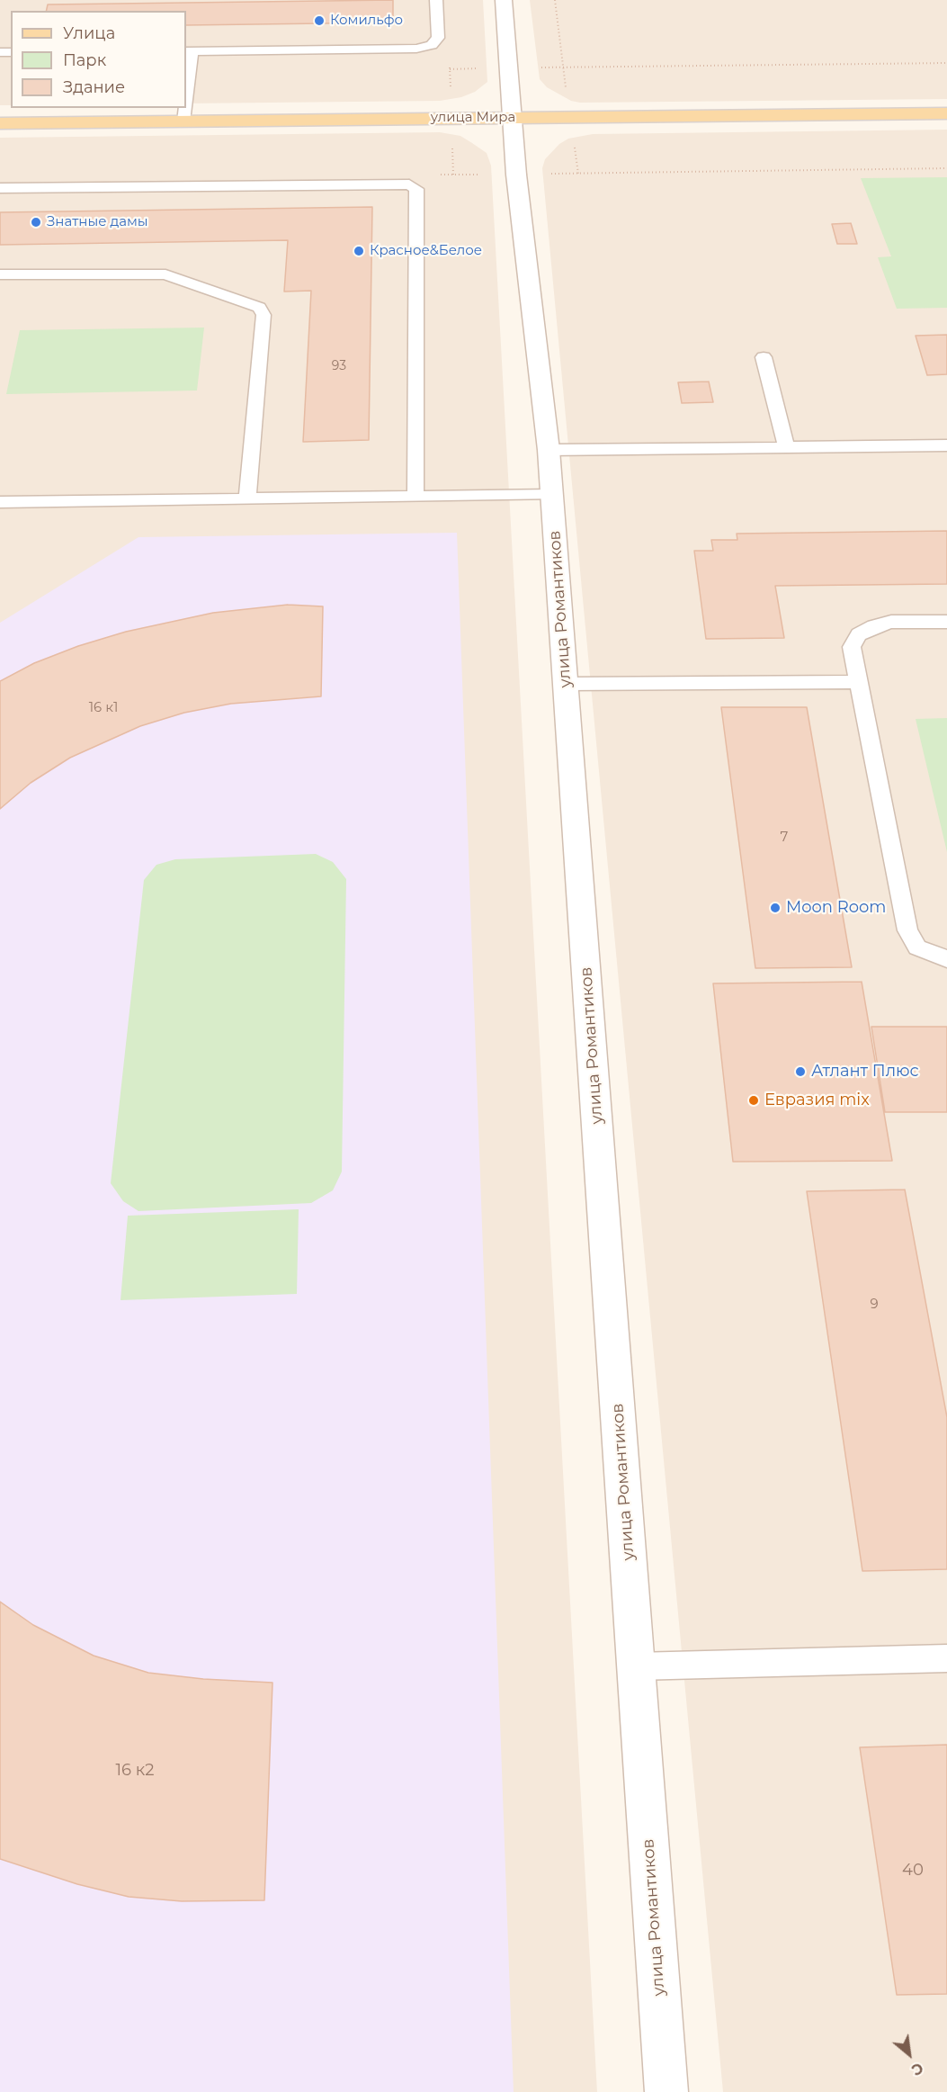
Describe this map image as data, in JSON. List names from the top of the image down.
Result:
{
  "streets": {
    "main road": ["улица Мира"],
    "street": ["улица Романтиков"]
  },
  "crossings": [
    ["улица Мира", "улица Романтиков"]
  ],
  "places": [
    "Комильфо",
    "Знатные дамы",
    "Красное&Белое",
    "Moon Room",
    "Атлант Плюс",
    "Евразия mix"
  ],
  "house_numbers": [
    "93",
    "16 к1",
    "7",
    "9",
    "16 к2",
    "40"
  ],
  "legend": ["Улица", "Парк", "Здание"],
  "north": "bottom right"
}
